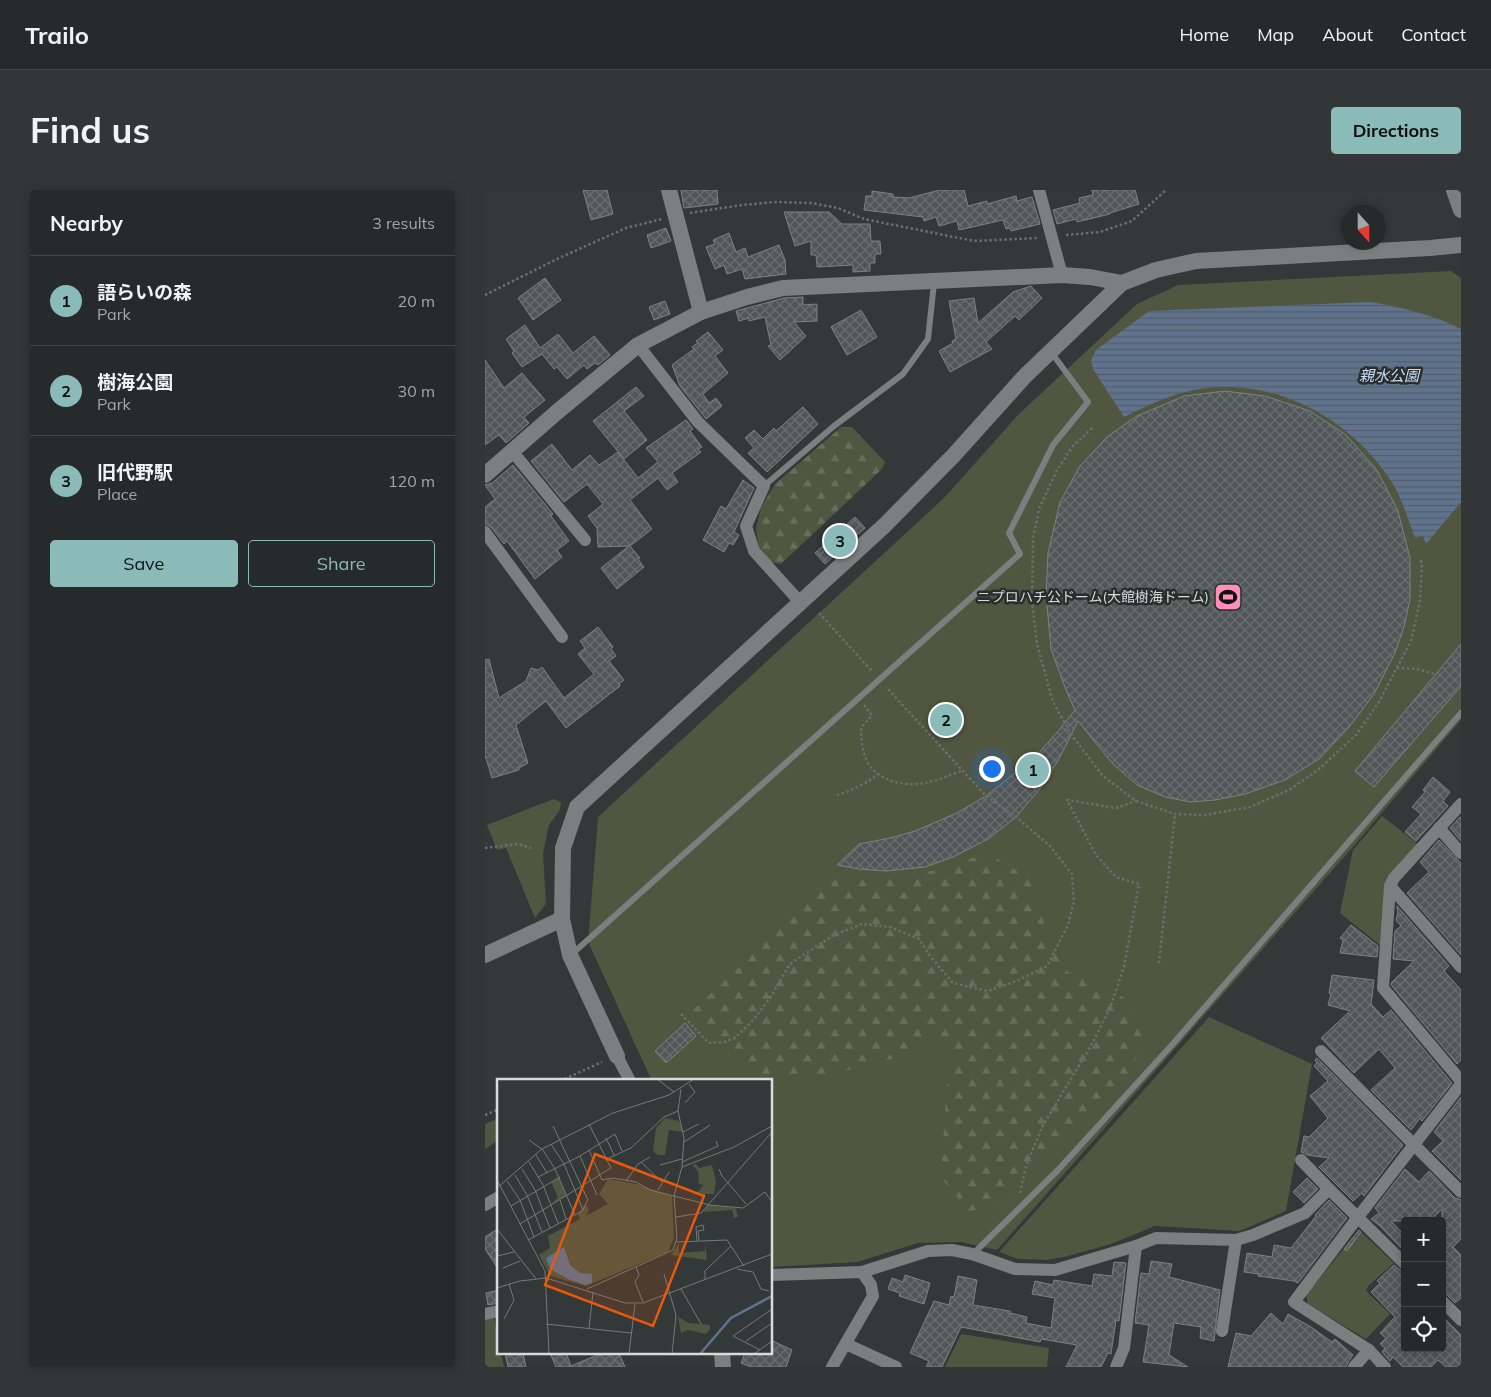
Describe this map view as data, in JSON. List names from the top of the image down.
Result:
{
  "water": ["親水公園"],
  "places": {
    "sports": ["ニプロハチ公ドーム(大館樹海ドーム)"]
  },
  "north": "bottom",
  "page": {
    "header": "Trailo",
    "nav": [
      "Home",
      "Map",
      "About",
      "Contact"
    ],
    "buttons": [
      "Directions",
      ["Save", "Share"]
    ],
    "title": "Find us",
    "heading": ["Nearby", "3 results"],
    "list": [
      {
        "mark": "1",
        "name": "語らいの森",
        "note": "Park",
        "value": "20 m"
      },
      {
        "mark": "2",
        "name": "樹海公園",
        "note": "Park",
        "value": "30 m"
      },
      {
        "mark": "3",
        "name": "旧代野駅",
        "note": "Place",
        "value": "120 m"
      }
    ],
    "pins": ["3", "2", "1"],
    "map_buttons": ["+", "−"]
  }
}
